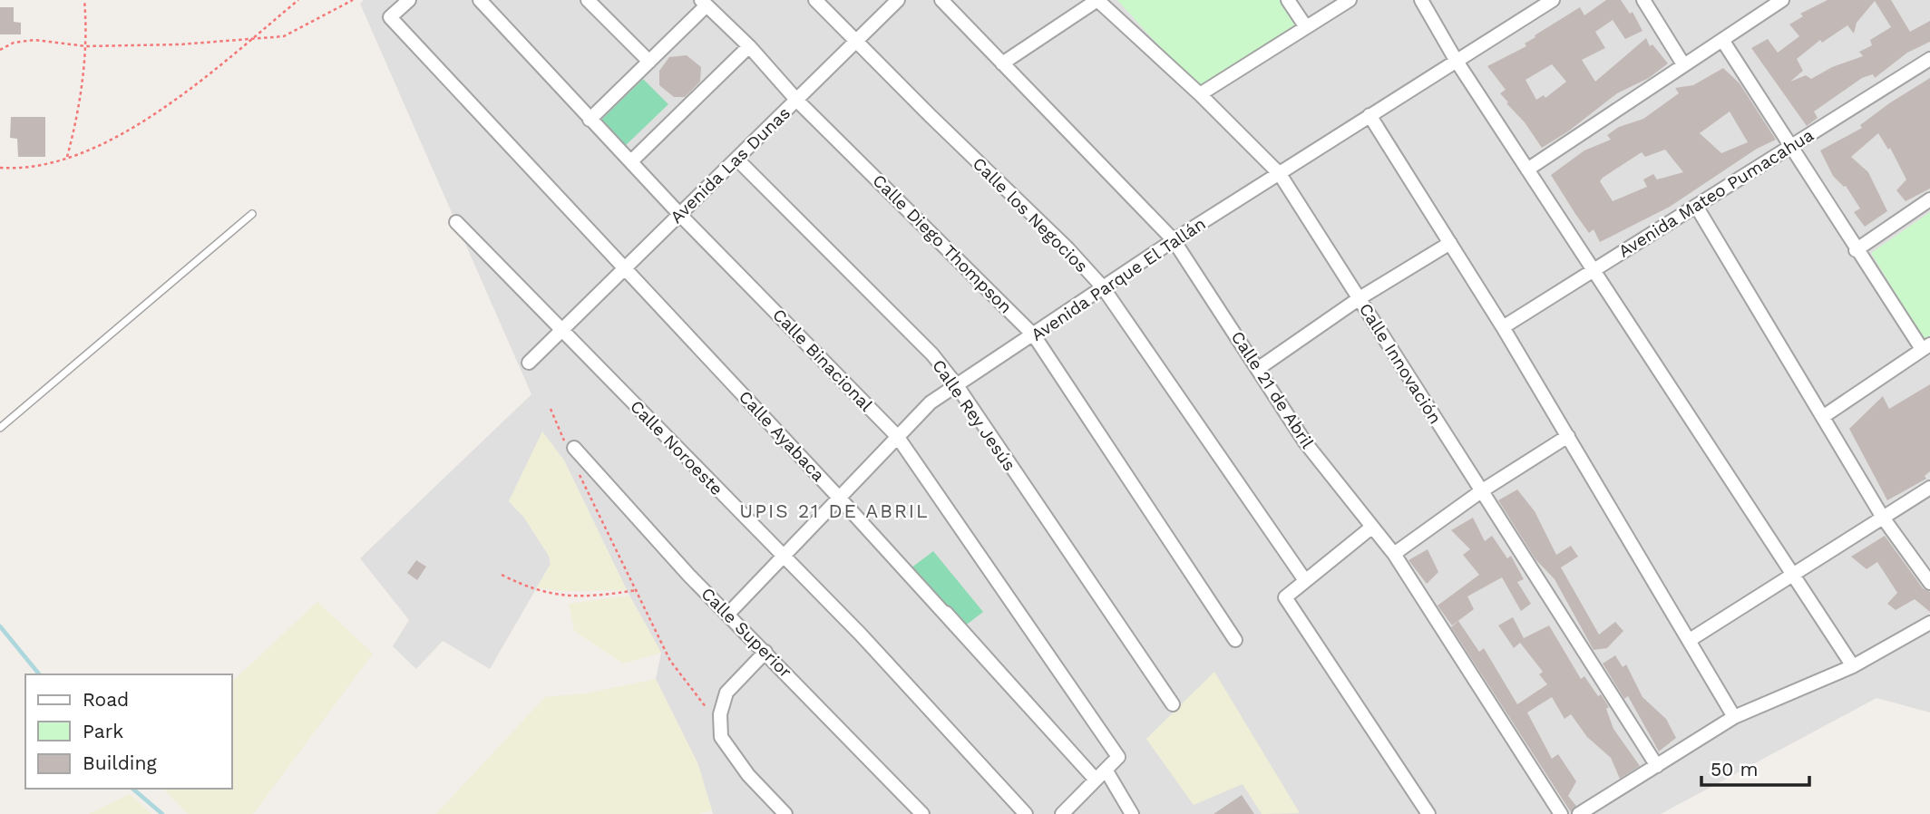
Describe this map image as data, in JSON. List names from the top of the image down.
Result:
{
  "streets": {
    "street": [
      "Avenida Las Dunas",
      "Avenida Mateo Pumacahua",
      "Calle los Negocios",
      "Calle Diego Thompson",
      "Avenida Parque El Tallán",
      "Calle Binacional",
      "Calle Innovación",
      "Calle 21 de Abril",
      "Calle Rey Jesús",
      "Calle Ayabaca",
      "Calle Noroeste",
      "Calle Superior"
    ]
  },
  "crossings": [
    ["Avenida Las Dunas", "Calle los Negocios"],
    ["Avenida Las Dunas", "Calle Diego Thompson"],
    ["Avenida Las Dunas", "Calle Binacional"],
    ["Avenida Las Dunas", "Calle Rey Jesús"],
    ["Avenida Las Dunas", "Calle Ayabaca"],
    ["Avenida Las Dunas", "Calle Noroeste"],
    ["Calle los Negocios", "Avenida Parque El Tallán"],
    ["Calle Diego Thompson", "Avenida Parque El Tallán"],
    ["Avenida Parque El Tallán", "Calle Binacional"],
    ["Avenida Parque El Tallán", "Calle Innovación"],
    ["Avenida Parque El Tallán", "Calle 21 de Abril"],
    ["Avenida Parque El Tallán", "Calle Rey Jesús"],
    ["Avenida Parque El Tallán", "Calle Ayabaca"],
    ["Avenida Parque El Tallán", "Calle Noroeste"],
    ["Avenida Parque El Tallán", "Calle Superior"],
    ["Calle Binacional", "Calle Ayabaca"]
  ],
  "districts": ["UPIS 21 DE ABRIL"],
  "legend": ["Road", "Park", "Building"],
  "scale_bar": "50 m"
}
